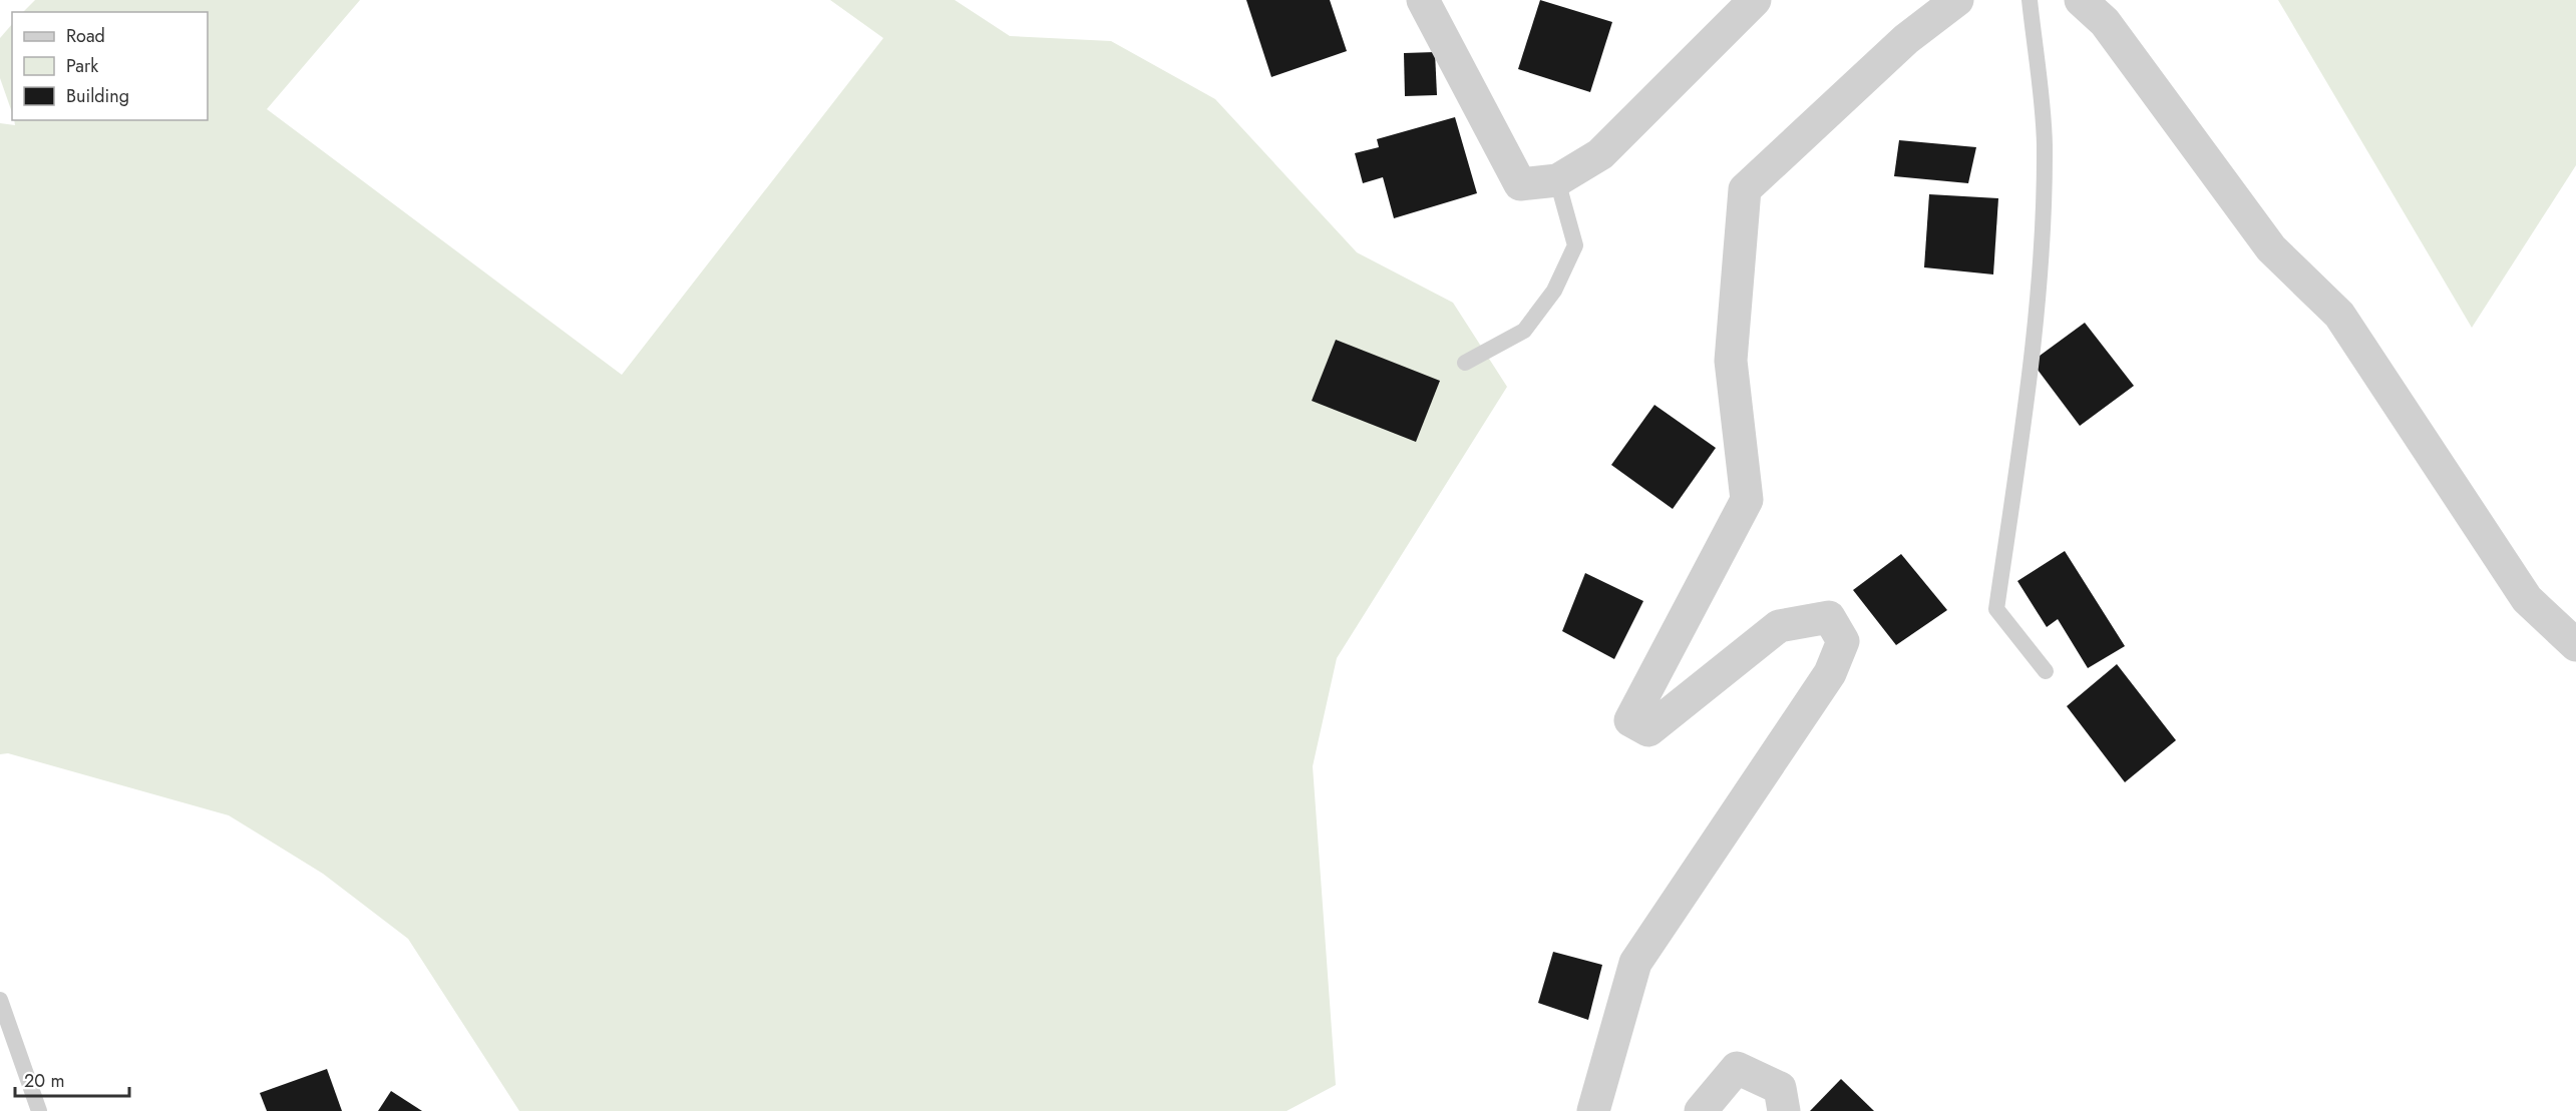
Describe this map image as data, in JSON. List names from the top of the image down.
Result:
{
  "legend": ["Road", "Park", "Building"],
  "scale_bar": "20 m"
}
